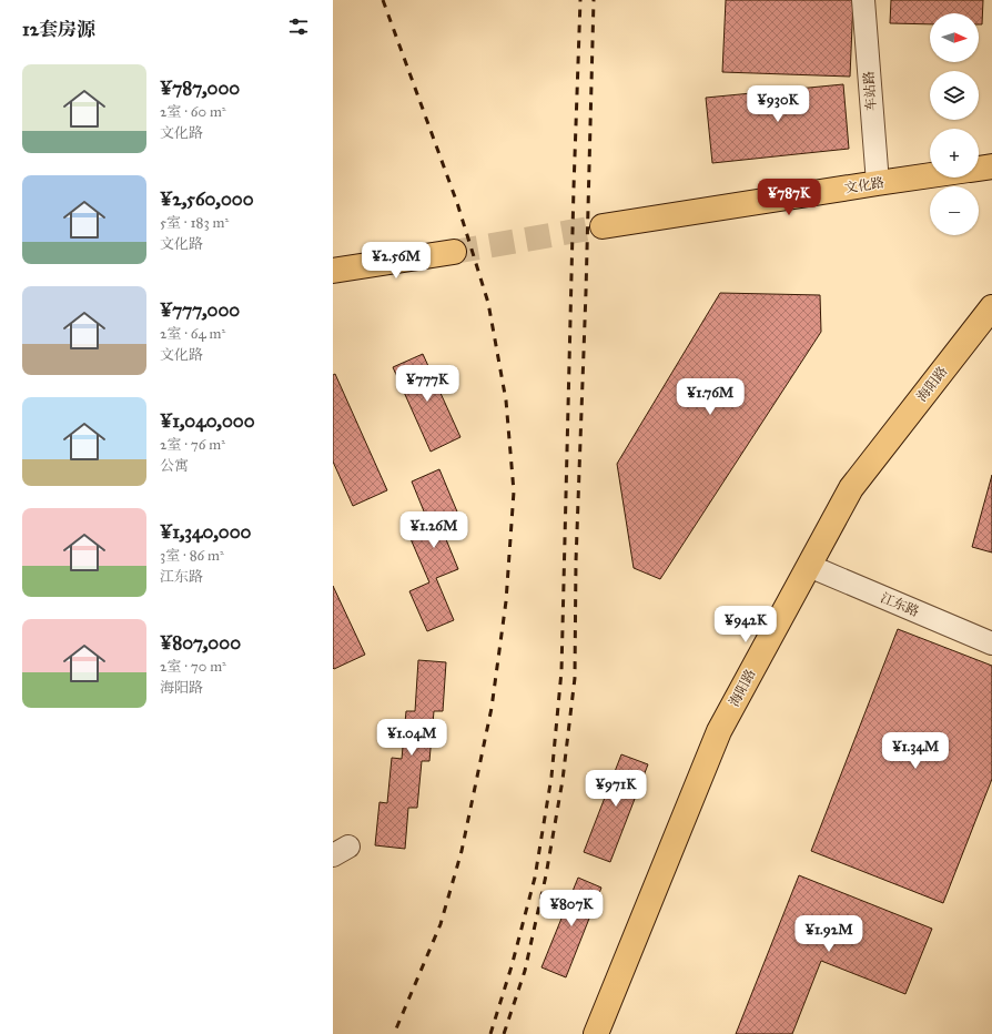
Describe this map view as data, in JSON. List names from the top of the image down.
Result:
{
  "streets": {
    "main road": ["文化路", "海阳路"],
    "street": ["车站路", "江东路"]
  },
  "crossings": [
    ["车站路", "文化路"],
    ["海阳路", "江东路"]
  ],
  "north": "right",
  "page": {
    "heading": "12套房源",
    "map_buttons": ["+", "−"],
    "list": [
      {
        "name": "¥787,000",
        "note": "2室 · 60 m² · 文化路"
      },
      {
        "name": "¥2,560,000",
        "note": "5室 · 183 m² · 文化路"
      },
      {
        "name": "¥777,000",
        "note": "2室 · 64 m² · 文化路"
      },
      {
        "name": "¥1,040,000",
        "note": "2室 · 76 m² · 公寓"
      },
      {
        "name": "¥1,340,000",
        "note": "3室 · 86 m² · 江东路"
      },
      {
        "name": "¥807,000",
        "note": "2室 · 70 m² · 海阳路"
      }
    ],
    "price": [
      "¥930K",
      "¥787K",
      "¥2.56M",
      "¥777K",
      "¥1.76M",
      "¥1.26M",
      "¥942K",
      "¥1.04M",
      "¥1.34M",
      "¥971K",
      "¥807K",
      "¥1.92M"
    ]
  }
}
